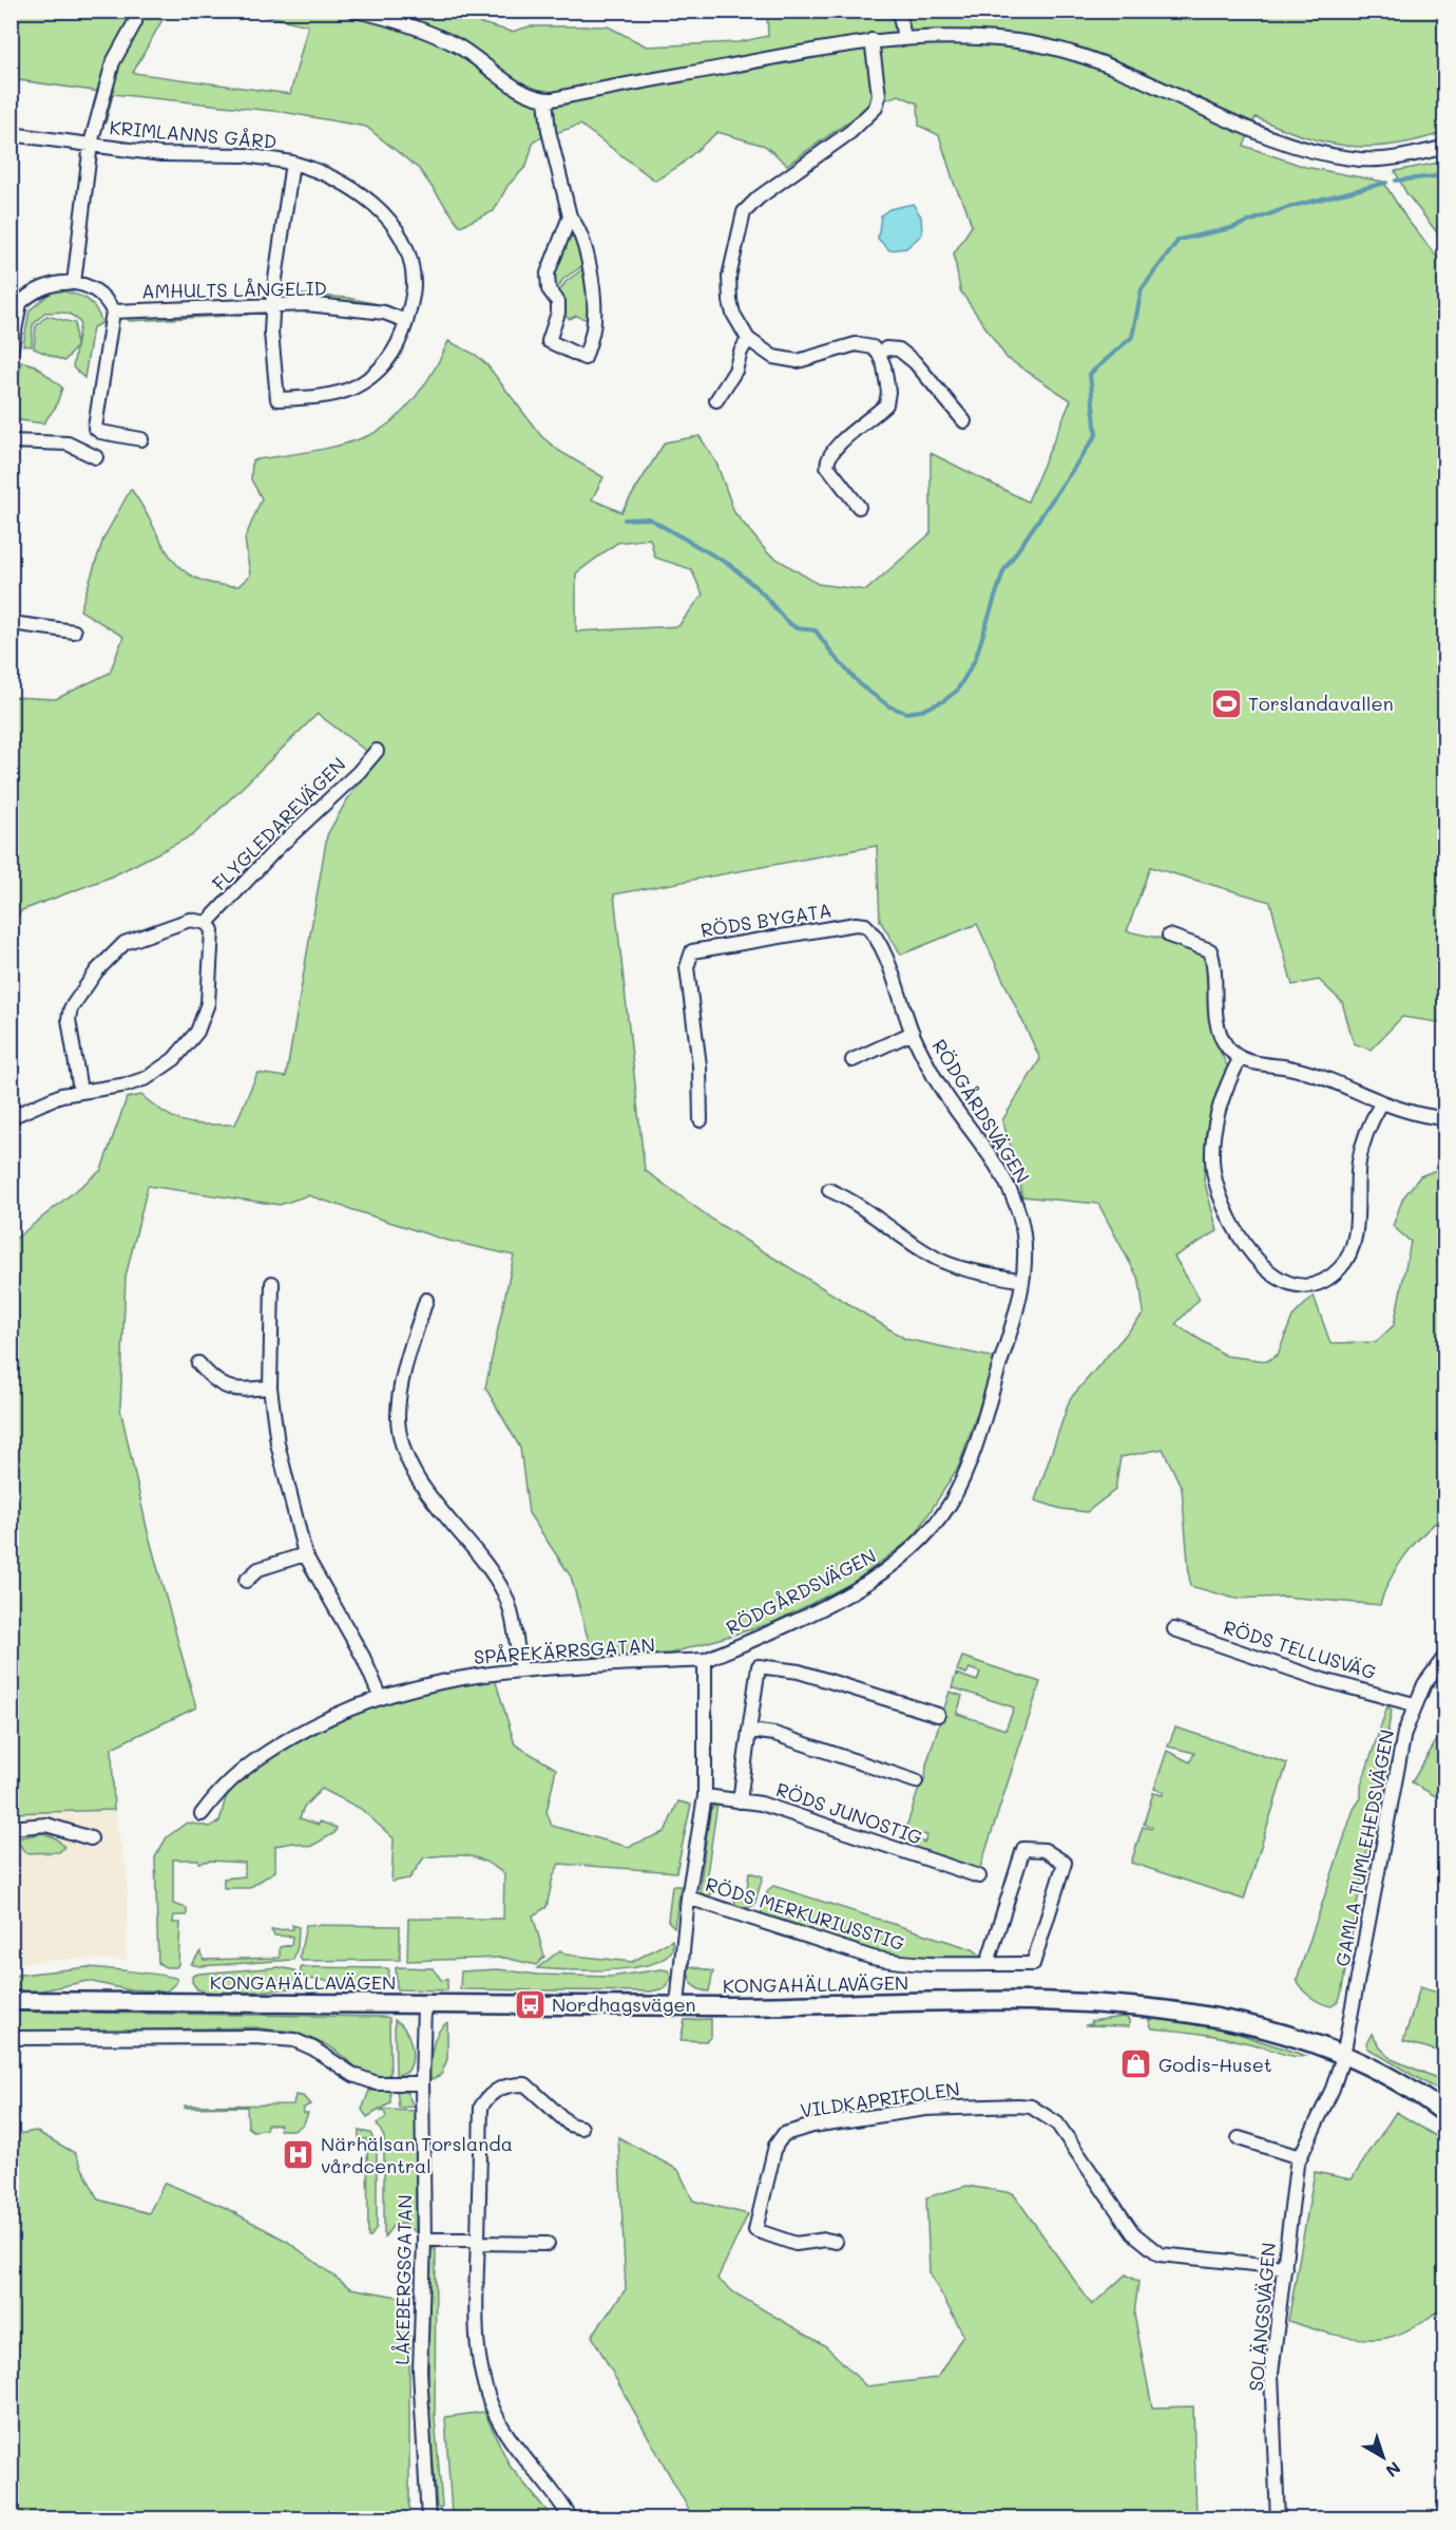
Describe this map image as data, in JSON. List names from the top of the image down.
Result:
{
  "streets": {
    "street": [
      "KRIMLANNS GÅRD",
      "AMHULTS LÅNGELID",
      "FLYGLEDAREVÄGEN",
      "RÖDS BYGATA",
      "RÖDGÅRDSVÄGEN",
      "RÖDS TELLUSVÄG",
      "SPÅREKÄRRSGATAN",
      "RÖDS JUNOSTIG",
      "GAMLA TUMLEHEDSVÄGEN",
      "RÖDS MERKURIUSSTIG",
      "KONGAHÄLLAVÄGEN",
      "VILDKAPRIFOLEN",
      "LÅKEBERGSGATAN",
      "SOLÄNGSVÄGEN"
    ]
  },
  "crossings": [
    ["KRIMLANNS GÅRD", "AMHULTS LÅNGELID"],
    ["RÖDS BYGATA", "RÖDGÅRDSVÄGEN"],
    ["RÖDGÅRDSVÄGEN", "SPÅREKÄRRSGATAN"],
    ["RÖDS TELLUSVÄG", "GAMLA TUMLEHEDSVÄGEN"],
    ["GAMLA TUMLEHEDSVÄGEN", "KONGAHÄLLAVÄGEN"],
    ["GAMLA TUMLEHEDSVÄGEN", "SOLÄNGSVÄGEN"],
    ["KONGAHÄLLAVÄGEN", "LÅKEBERGSGATAN"],
    ["KONGAHÄLLAVÄGEN", "SOLÄNGSVÄGEN"],
    ["VILDKAPRIFOLEN", "SOLÄNGSVÄGEN"]
  ],
  "places": {
    "sports": ["Torslandavallen"],
    "bus stop": ["Nordhagsvägen"],
    "shop": ["Godis-Huset"],
    "hospital": ["Närhälsan Torslanda vårdcentral"]
  },
  "north": "bottom right"
}
